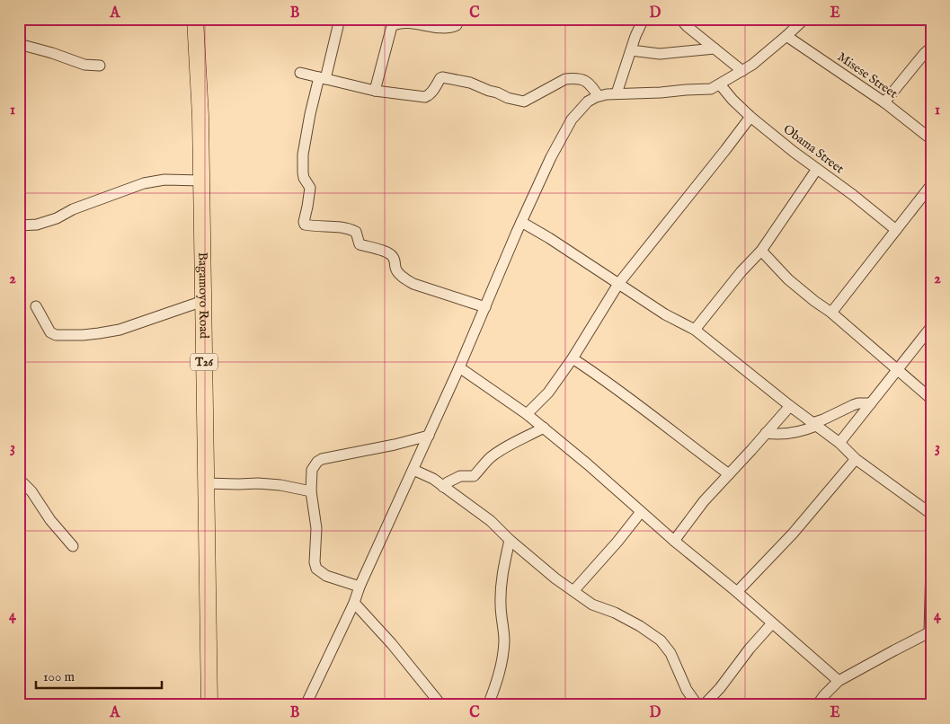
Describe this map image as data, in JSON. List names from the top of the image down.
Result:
{
  "streets": {
    "highway": ["Bagamoyo Road", "T26"],
    "street": ["Misese Street", "Obama Street"]
  },
  "scale_bar": "100 m",
  "grid": {
    "columns": [
      "A",
      "B",
      "C",
      "D",
      "E"
    ],
    "rows": [
      "1",
      "2",
      "3",
      "4"
    ]
  }
}
